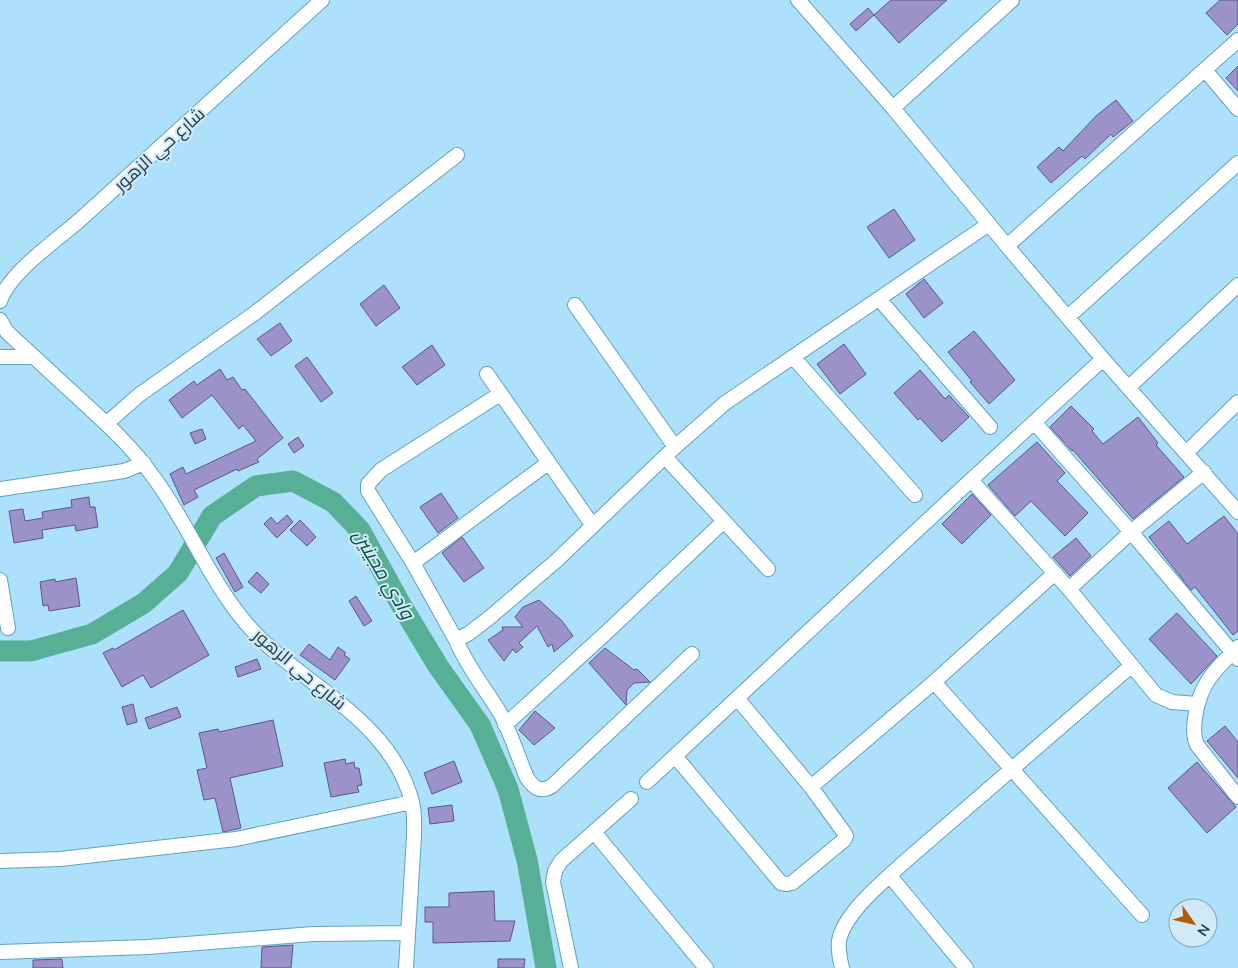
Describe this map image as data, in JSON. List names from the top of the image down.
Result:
{
  "streets": {
    "street": ["شارع حي الزهور"]
  },
  "water": ["وادي مجينين"],
  "north": "bottom right"
}
